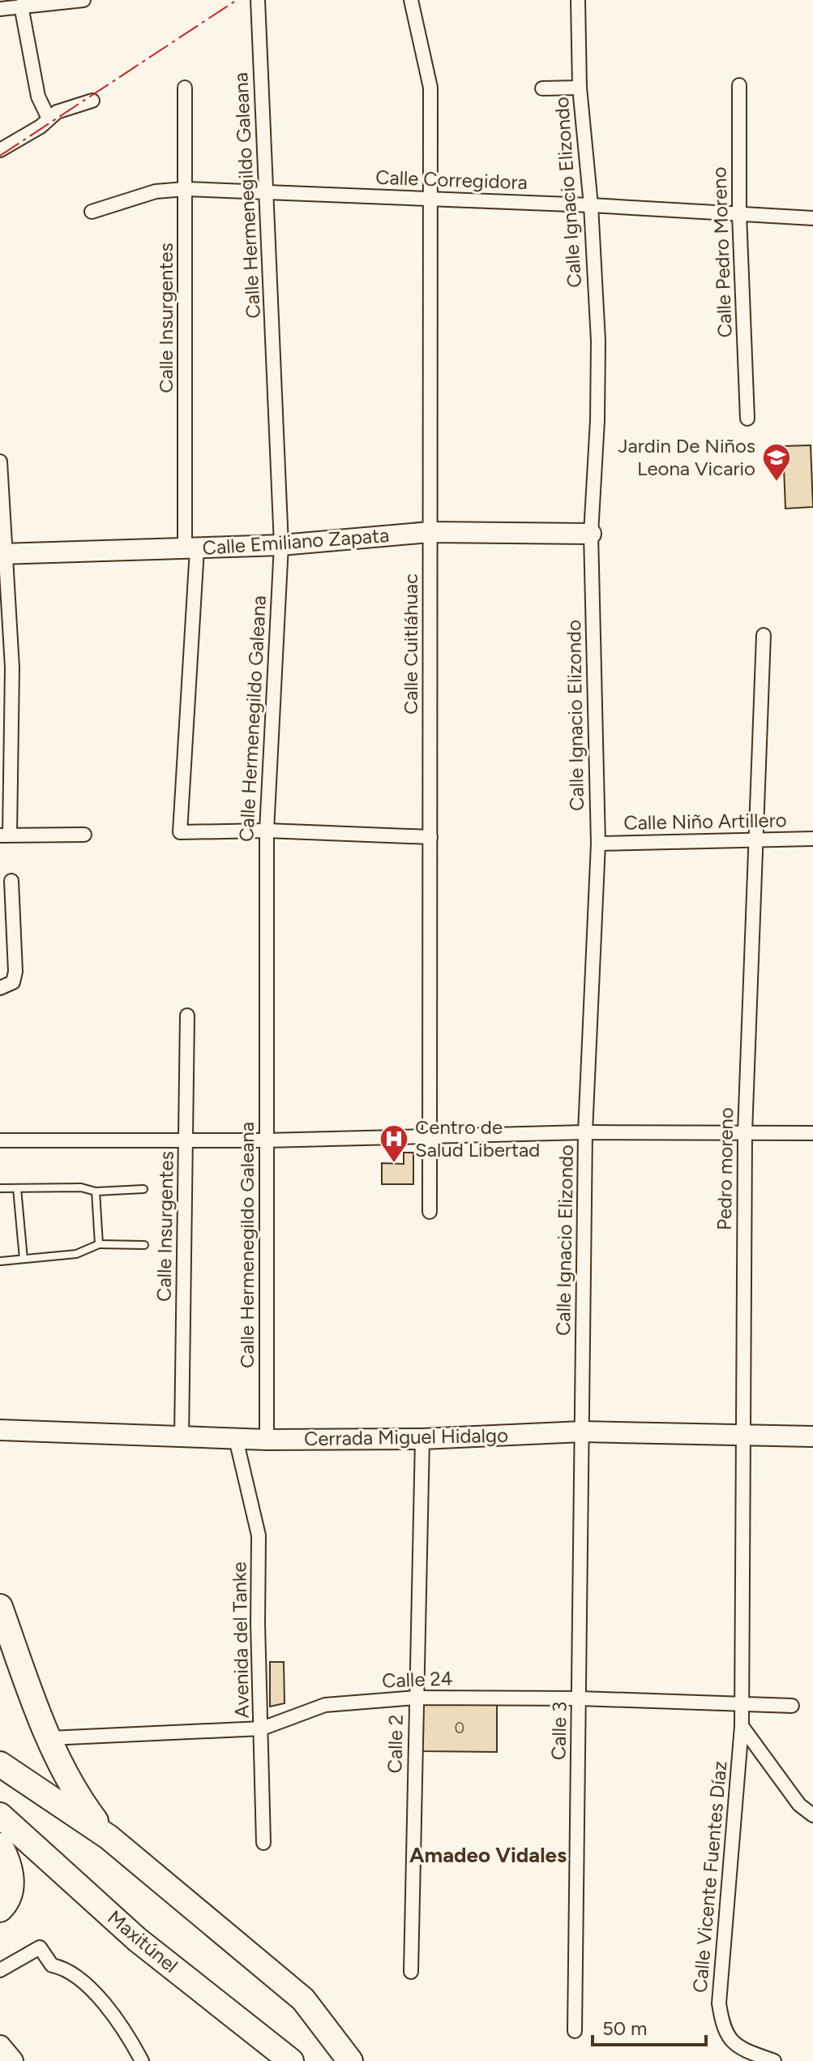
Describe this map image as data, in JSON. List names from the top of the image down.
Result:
{
  "streets": {
    "highway": ["Maxitúnel"],
    "street": [
      "Calle Corregidora",
      "Calle Ignacio Elizondo",
      "Calle Hermenegildo Galeana",
      "Calle Pedro Moreno",
      "Calle Insurgentes",
      "Calle Emiliano Zapata",
      "Calle Cuitláhuac",
      "Calle Niño Artillero",
      "Pedro moreno",
      "Cerrada Miguel Hidalgo",
      "Avenida del Tanke",
      "Calle 24",
      "Calle 3",
      "Calle 2",
      "Calle Vicente Fuentes Díaz"
    ]
  },
  "crossings": [
    ["Calle Corregidora", "Calle Ignacio Elizondo"],
    ["Calle Corregidora", "Calle Hermenegildo Galeana"],
    ["Calle Corregidora", "Calle Pedro Moreno"],
    ["Calle Corregidora", "Calle Insurgentes"],
    ["Calle Corregidora", "Calle Cuitláhuac"],
    ["Calle Ignacio Elizondo", "Calle Emiliano Zapata"],
    ["Calle Ignacio Elizondo", "Calle Niño Artillero"],
    ["Calle Ignacio Elizondo", "Cerrada Miguel Hidalgo"],
    ["Calle Ignacio Elizondo", "Calle 3"],
    ["Calle Hermenegildo Galeana", "Calle Insurgentes"],
    ["Calle Hermenegildo Galeana", "Calle Emiliano Zapata"],
    ["Calle Hermenegildo Galeana", "Cerrada Miguel Hidalgo"],
    ["Calle Insurgentes", "Calle Emiliano Zapata"],
    ["Calle Insurgentes", "Cerrada Miguel Hidalgo"],
    ["Calle Emiliano Zapata", "Calle Cuitláhuac"],
    ["Calle Niño Artillero", "Pedro moreno"],
    ["Pedro moreno", "Cerrada Miguel Hidalgo"],
    ["Pedro moreno", "Calle 24"],
    ["Pedro moreno", "Calle Vicente Fuentes Díaz"],
    ["Cerrada Miguel Hidalgo", "Avenida del Tanke"],
    ["Cerrada Miguel Hidalgo", "Calle 3"],
    ["Cerrada Miguel Hidalgo", "Calle 2"],
    ["Avenida del Tanke", "Calle 24"],
    ["Calle 24", "Calle 3"],
    ["Calle 24", "Calle 2"],
    ["Calle 24", "Calle Vicente Fuentes Díaz"]
  ],
  "districts": ["Amadeo Vidales"],
  "places": {
    "school or university": ["Jardin De Niños Leona Vicario"],
    "hospital": ["Centro de Salud Libertad"]
  },
  "house_numbers": ["0"],
  "scale_bar": "50 m"
}
